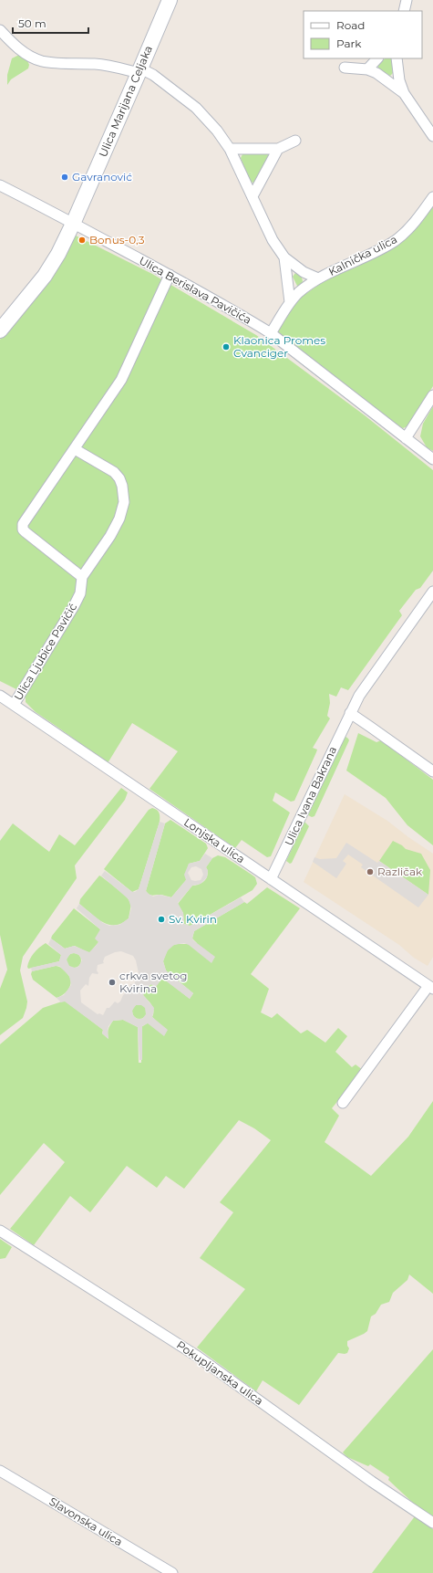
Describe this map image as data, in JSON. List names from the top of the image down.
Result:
{
  "streets": {
    "main road": ["Ulica Marijana Celjaka"],
    "street": [
      "Kalnička ulica",
      "Ulica Berislava Pavičića",
      "Ulica Ljubice Pavičić",
      "Ulica Ivana Bakrana",
      "Lonjska ulica",
      "Pokupljanska ulica",
      "Slavonska ulica"
    ]
  },
  "crossings": [
    ["Ulica Marijana Celjaka", "Ulica Berislava Pavičića"],
    ["Kalnička ulica", "Ulica Berislava Pavičića"],
    ["Ulica Ljubice Pavičić", "Lonjska ulica"],
    ["Ulica Ivana Bakrana", "Lonjska ulica"]
  ],
  "places": [
    "Gavranović",
    "Bonus-0,3",
    "Klaonica Promes Cvanciger",
    "Različak",
    "Sv. Kvirin",
    "crkva svetog Kvirina"
  ],
  "legend": ["Road", "Park"],
  "scale_bar": "50 m"
}
